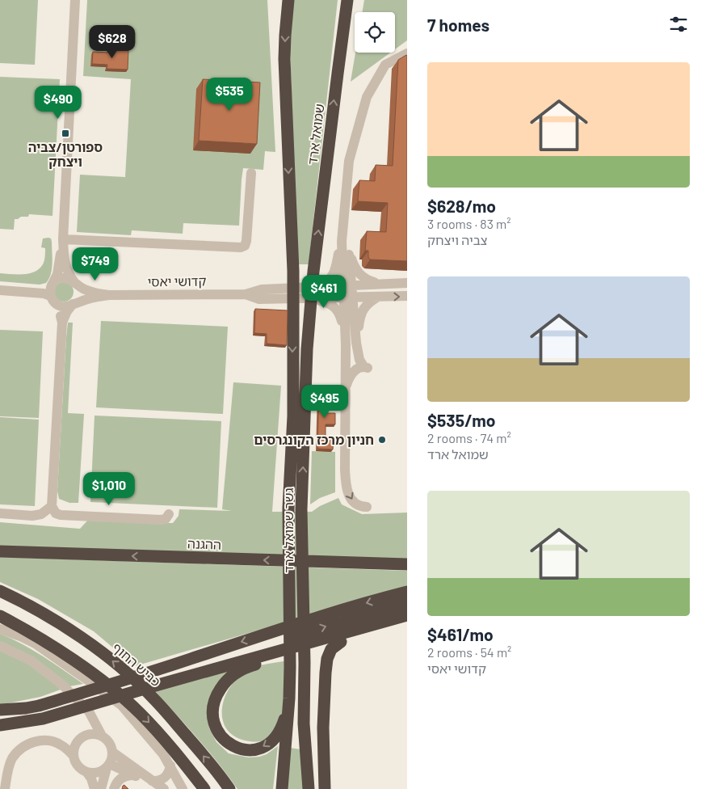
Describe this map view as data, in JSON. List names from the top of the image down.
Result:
{
  "streets": {
    "highway": [
      "שמואל ארד",
      "גשר שמואל ארד",
      "ההגנה",
      "כביש החוף"
    ],
    "street": ["קדושי יאסי"]
  },
  "crossings": [
    ["שמואל ארד", "גשר שמואל ארד"],
    ["קדושי יאסי", "גשר שמואל ארד"]
  ],
  "places": {
    "transit": ["ספורטן/צביה ויצחק"],
    "other": ["חניון מרכז הקונגרסים"]
  },
  "page": {
    "heading": "7 homes",
    "price": [
      "$628",
      "$535",
      "$490",
      "$749",
      "$461",
      "$495",
      "$1,010"
    ],
    "list": [
      {
        "name": "$628/mo",
        "note": "3 rooms · 83 m² · צביה ויצחק"
      },
      {
        "name": "$535/mo",
        "note": "2 rooms · 74 m² · שמואל ארד"
      },
      {
        "name": "$461/mo",
        "note": "2 rooms · 54 m² · קדושי יאסי"
      }
    ]
  }
}
